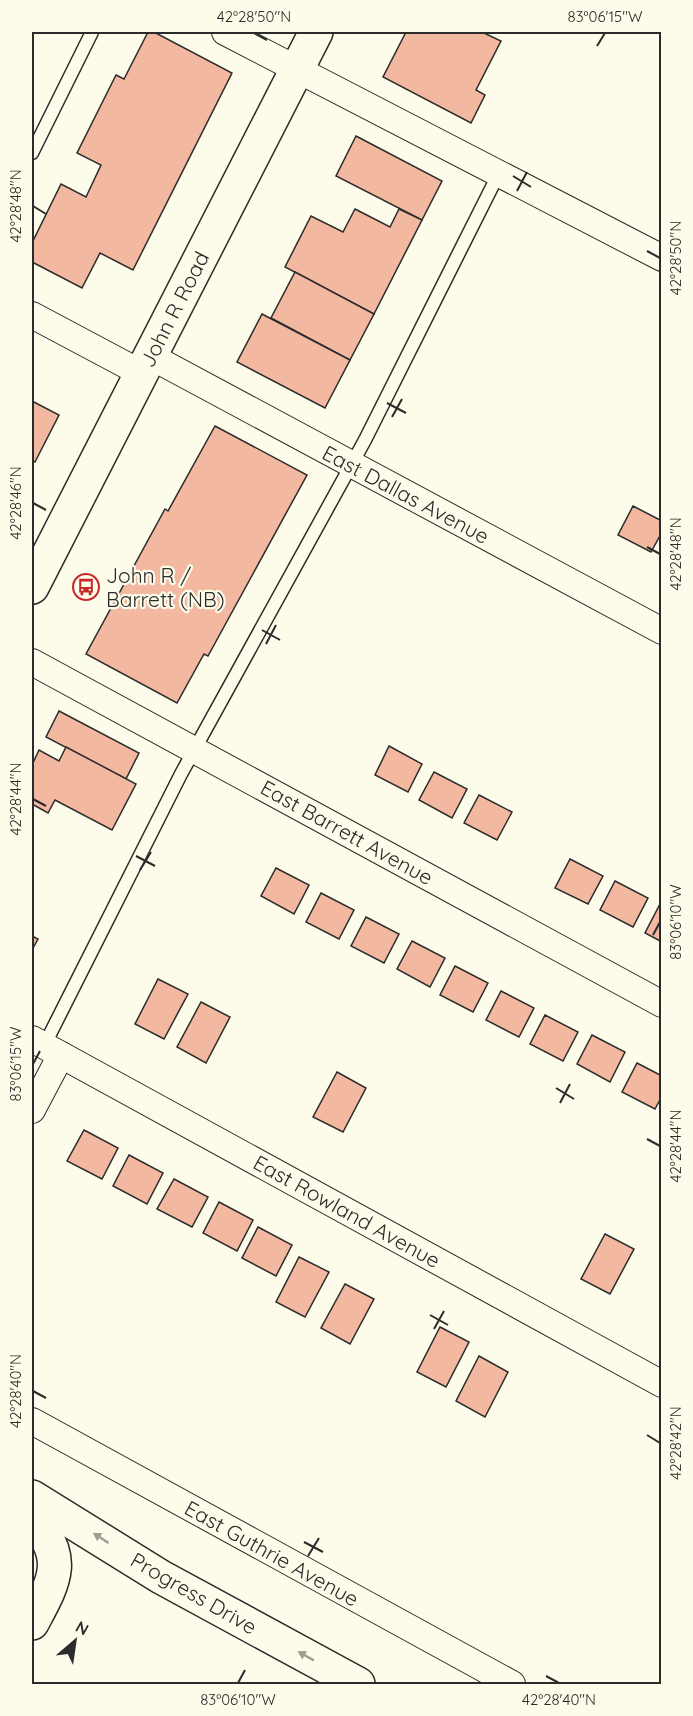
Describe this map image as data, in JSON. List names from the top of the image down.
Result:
{
  "streets": {
    "main road": ["John R Road", "Progress Drive"],
    "street": [
      "East Dallas Avenue",
      "East Barrett Avenue",
      "East Rowland Avenue",
      "East Guthrie Avenue"
    ]
  },
  "crossings": [
    ["John R Road", "East Dallas Avenue"]
  ],
  "one_way": ["Progress Drive"],
  "places": {
    "bus stop": ["John R / Barrett (NB)"]
  },
  "north": "top right",
  "coordinates": [
    "42°28'50\"N",
    "83°06'15\"W",
    "42°28'48\"N",
    "42°28'46\"N",
    "42°28'44\"N",
    "83°06'10\"W",
    "42°28'40\"N",
    "42°28'42\"N"
  ]
}
